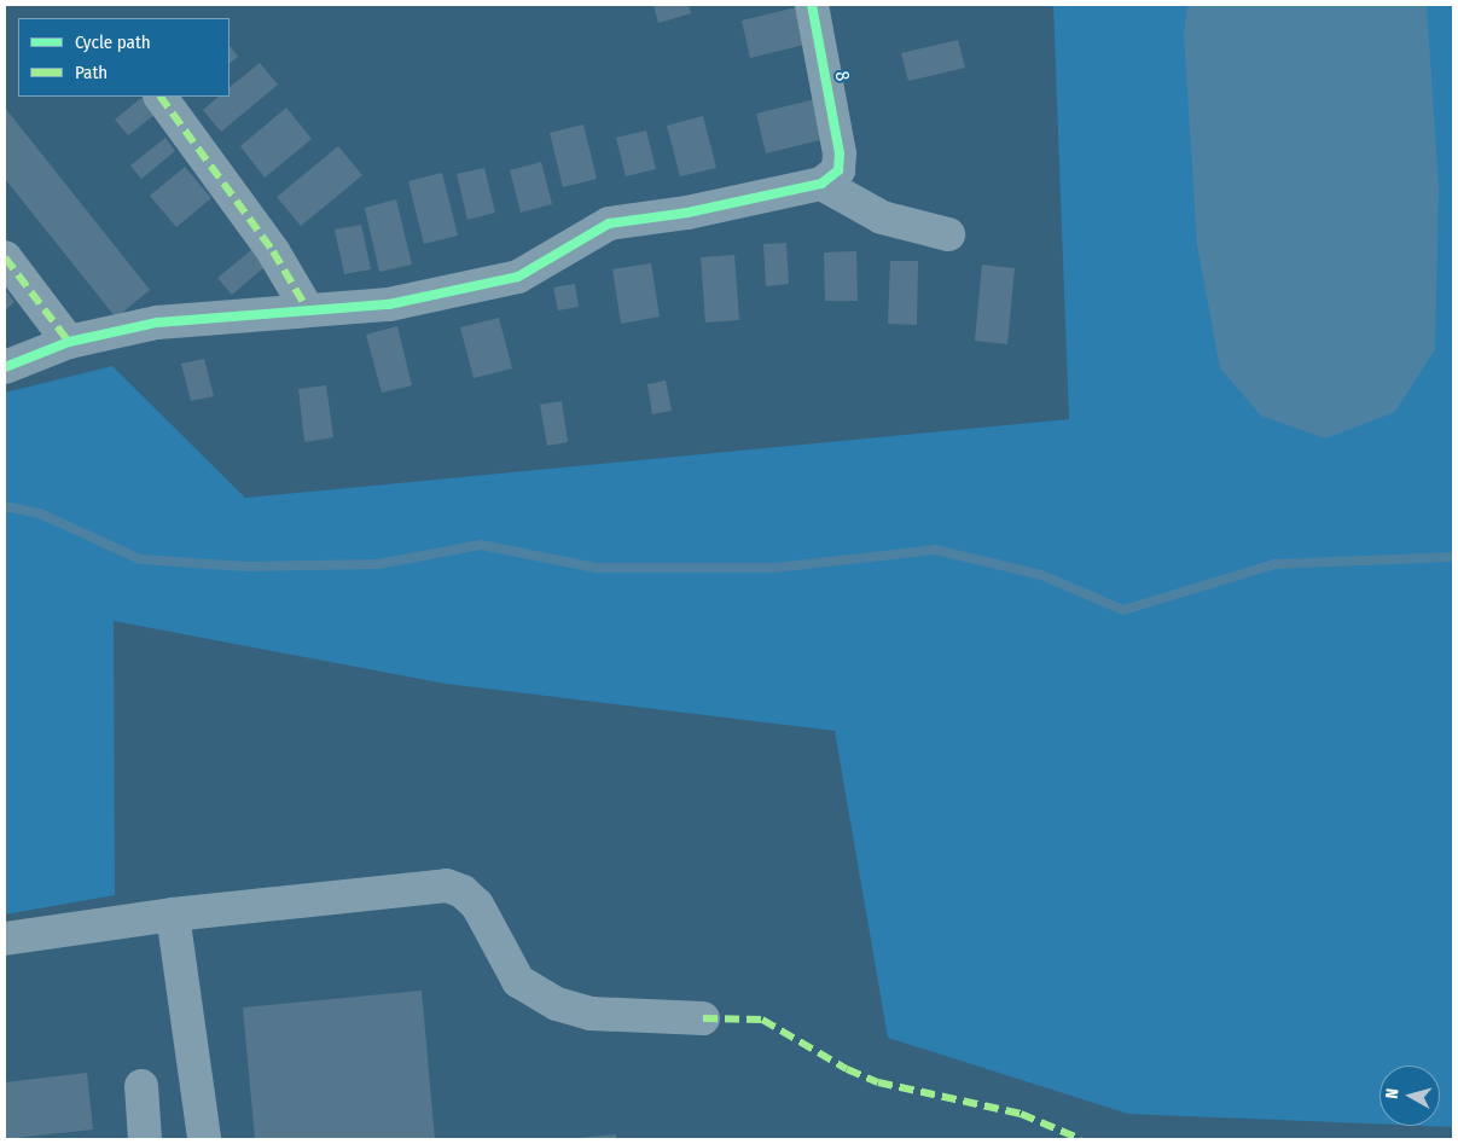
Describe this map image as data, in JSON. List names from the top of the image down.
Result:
{
  "streets": {
    "street": ["8"]
  },
  "legend": ["Cycle path", "Path"],
  "north": "left"
}
